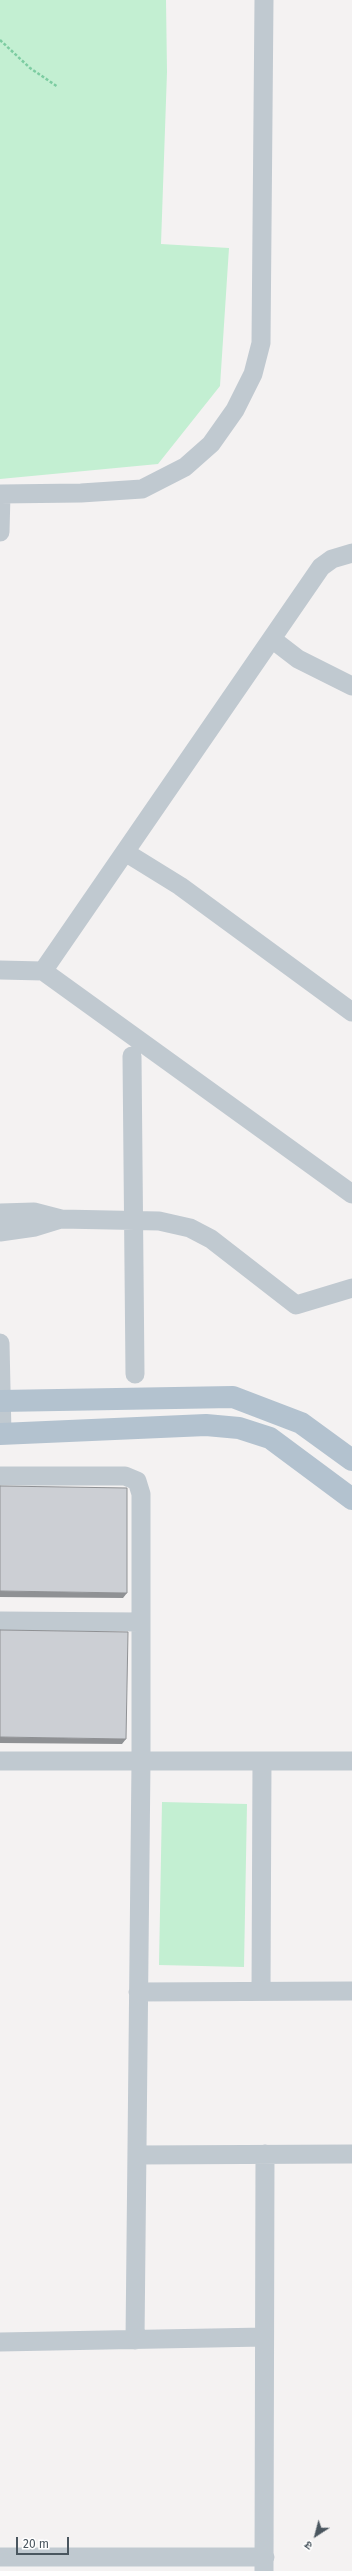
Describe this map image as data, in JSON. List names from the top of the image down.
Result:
{
  "scale_bar": "20 m",
  "north": "bottom left"
}
